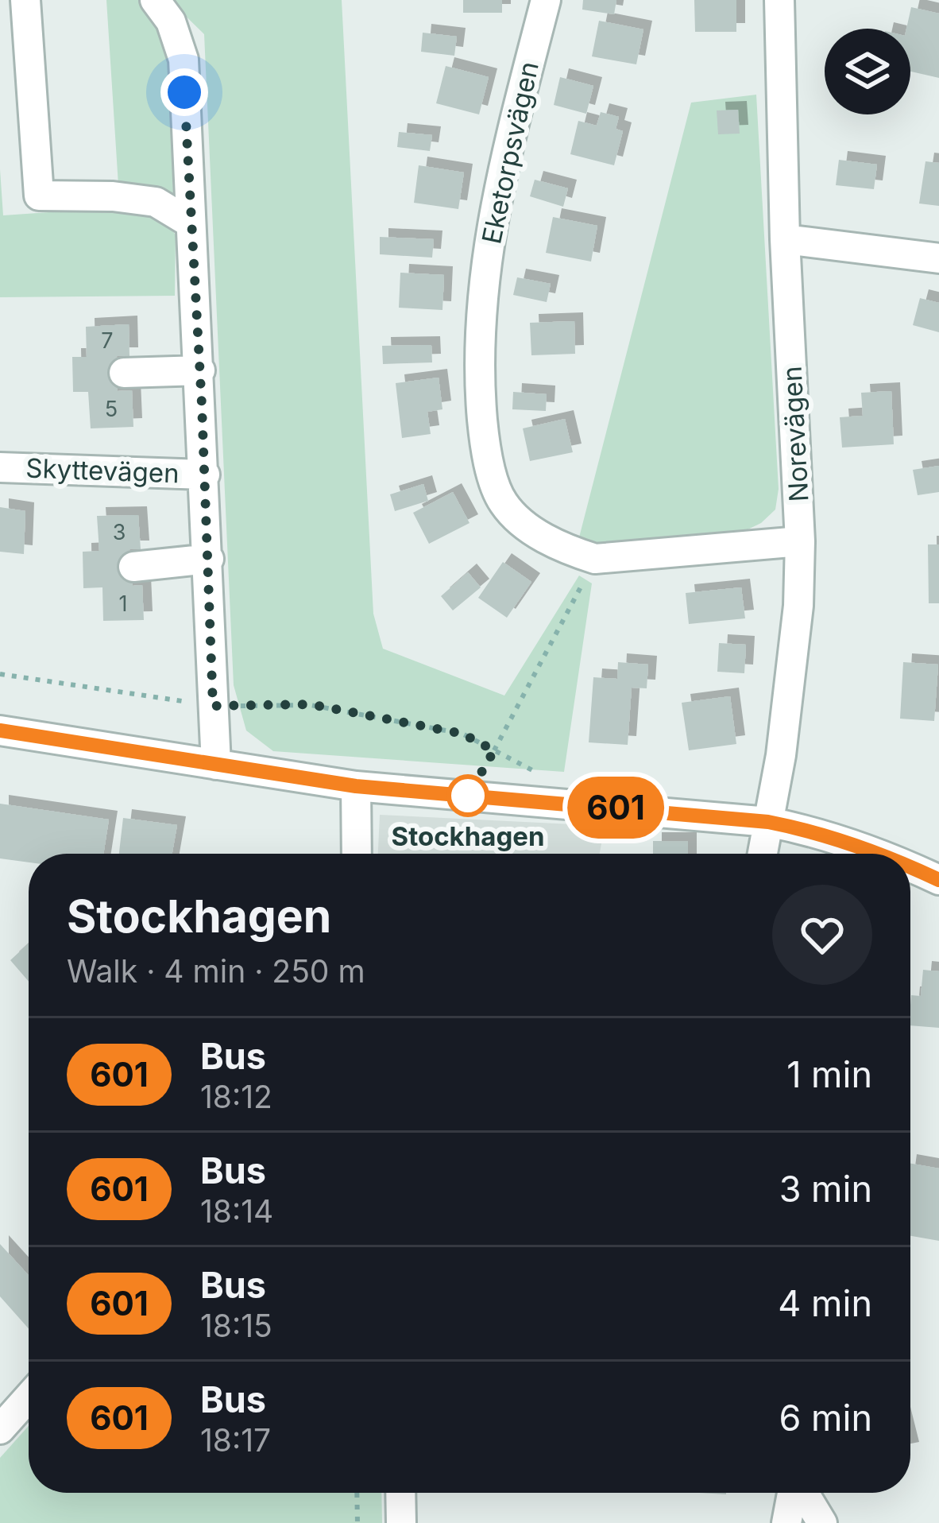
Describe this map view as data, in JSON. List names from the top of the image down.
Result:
{
  "streets": {
    "street": ["Eketorpsvägen", "Norevägen", "Skyttevägen"]
  },
  "crossings": [
    ["Eketorpsvägen", "Norevägen"]
  ],
  "places": ["Stockhagen"],
  "lines": ["bus line 601"],
  "house_numbers": [
    "7",
    "5",
    "3",
    "1"
  ],
  "page": {
    "on_map": "601",
    "heading": ["Stockhagen", "Walk · 4 min · 250 m"],
    "list": [
      {
        "mark": "601",
        "name": "Bus",
        "note": "18:12",
        "value": "1 min"
      },
      {
        "mark": "601",
        "name": "Bus",
        "note": "18:14",
        "value": "3 min"
      },
      {
        "mark": "601",
        "name": "Bus",
        "note": "18:15",
        "value": "4 min"
      },
      {
        "mark": "601",
        "name": "Bus",
        "note": "18:17",
        "value": "6 min"
      }
    ]
  }
}
